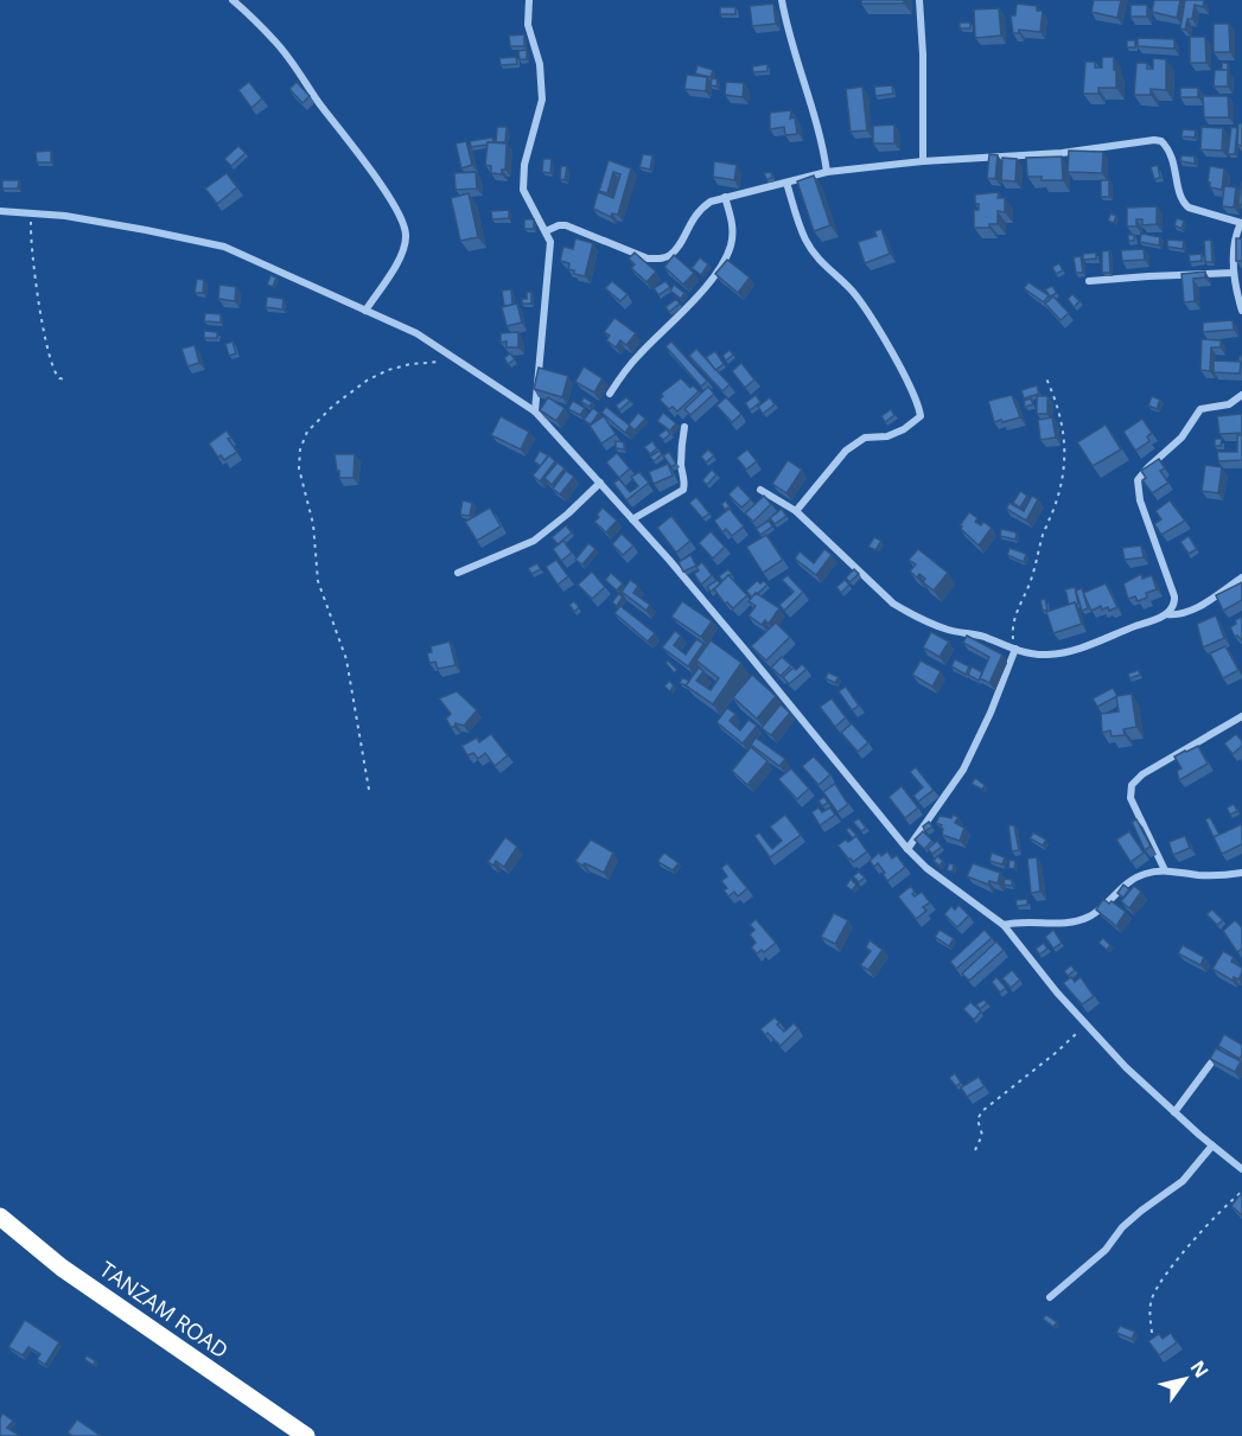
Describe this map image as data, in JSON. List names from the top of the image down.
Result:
{
  "streets": {
    "highway": ["TANZAM ROAD"]
  },
  "north": "top right"
}
